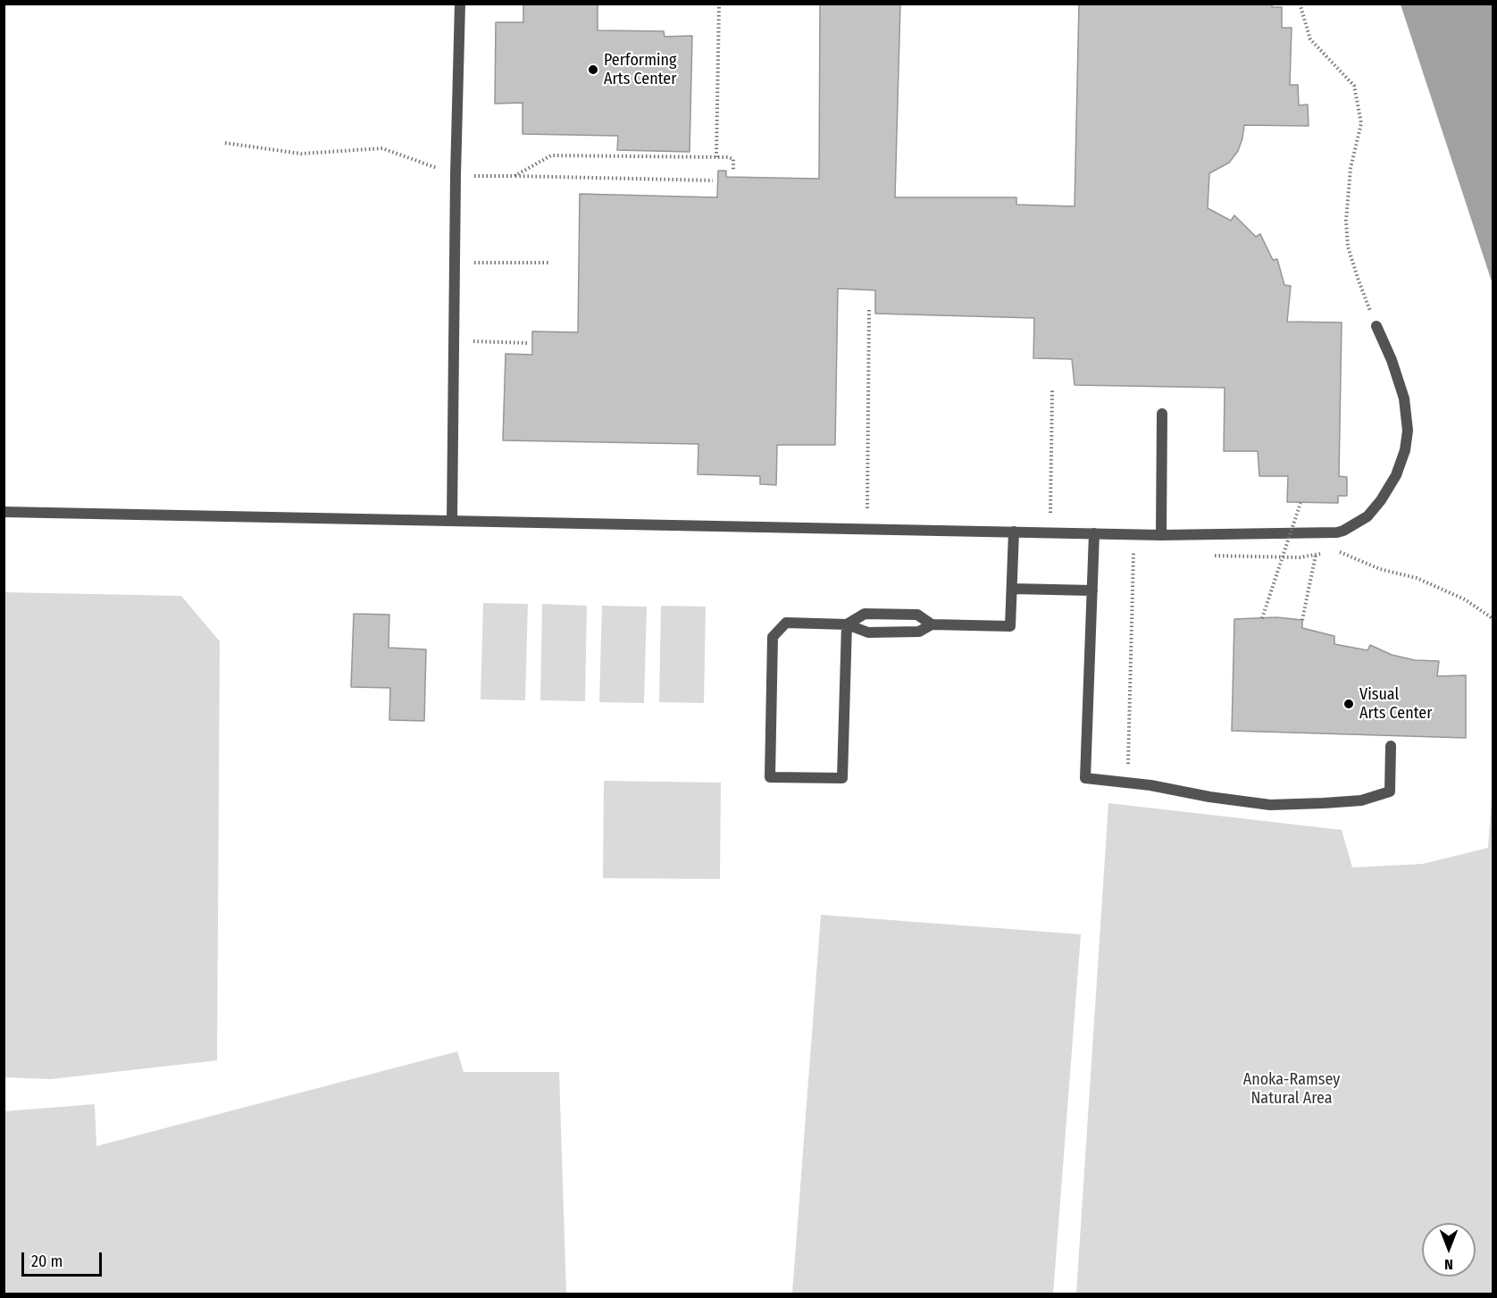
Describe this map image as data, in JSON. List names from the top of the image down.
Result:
{
  "parks": ["Anoka-Ramsey Natural Area"],
  "places": ["Performing Arts Center", "Visual Arts Center"],
  "scale_bar": "20 m",
  "north": "bottom"
}
